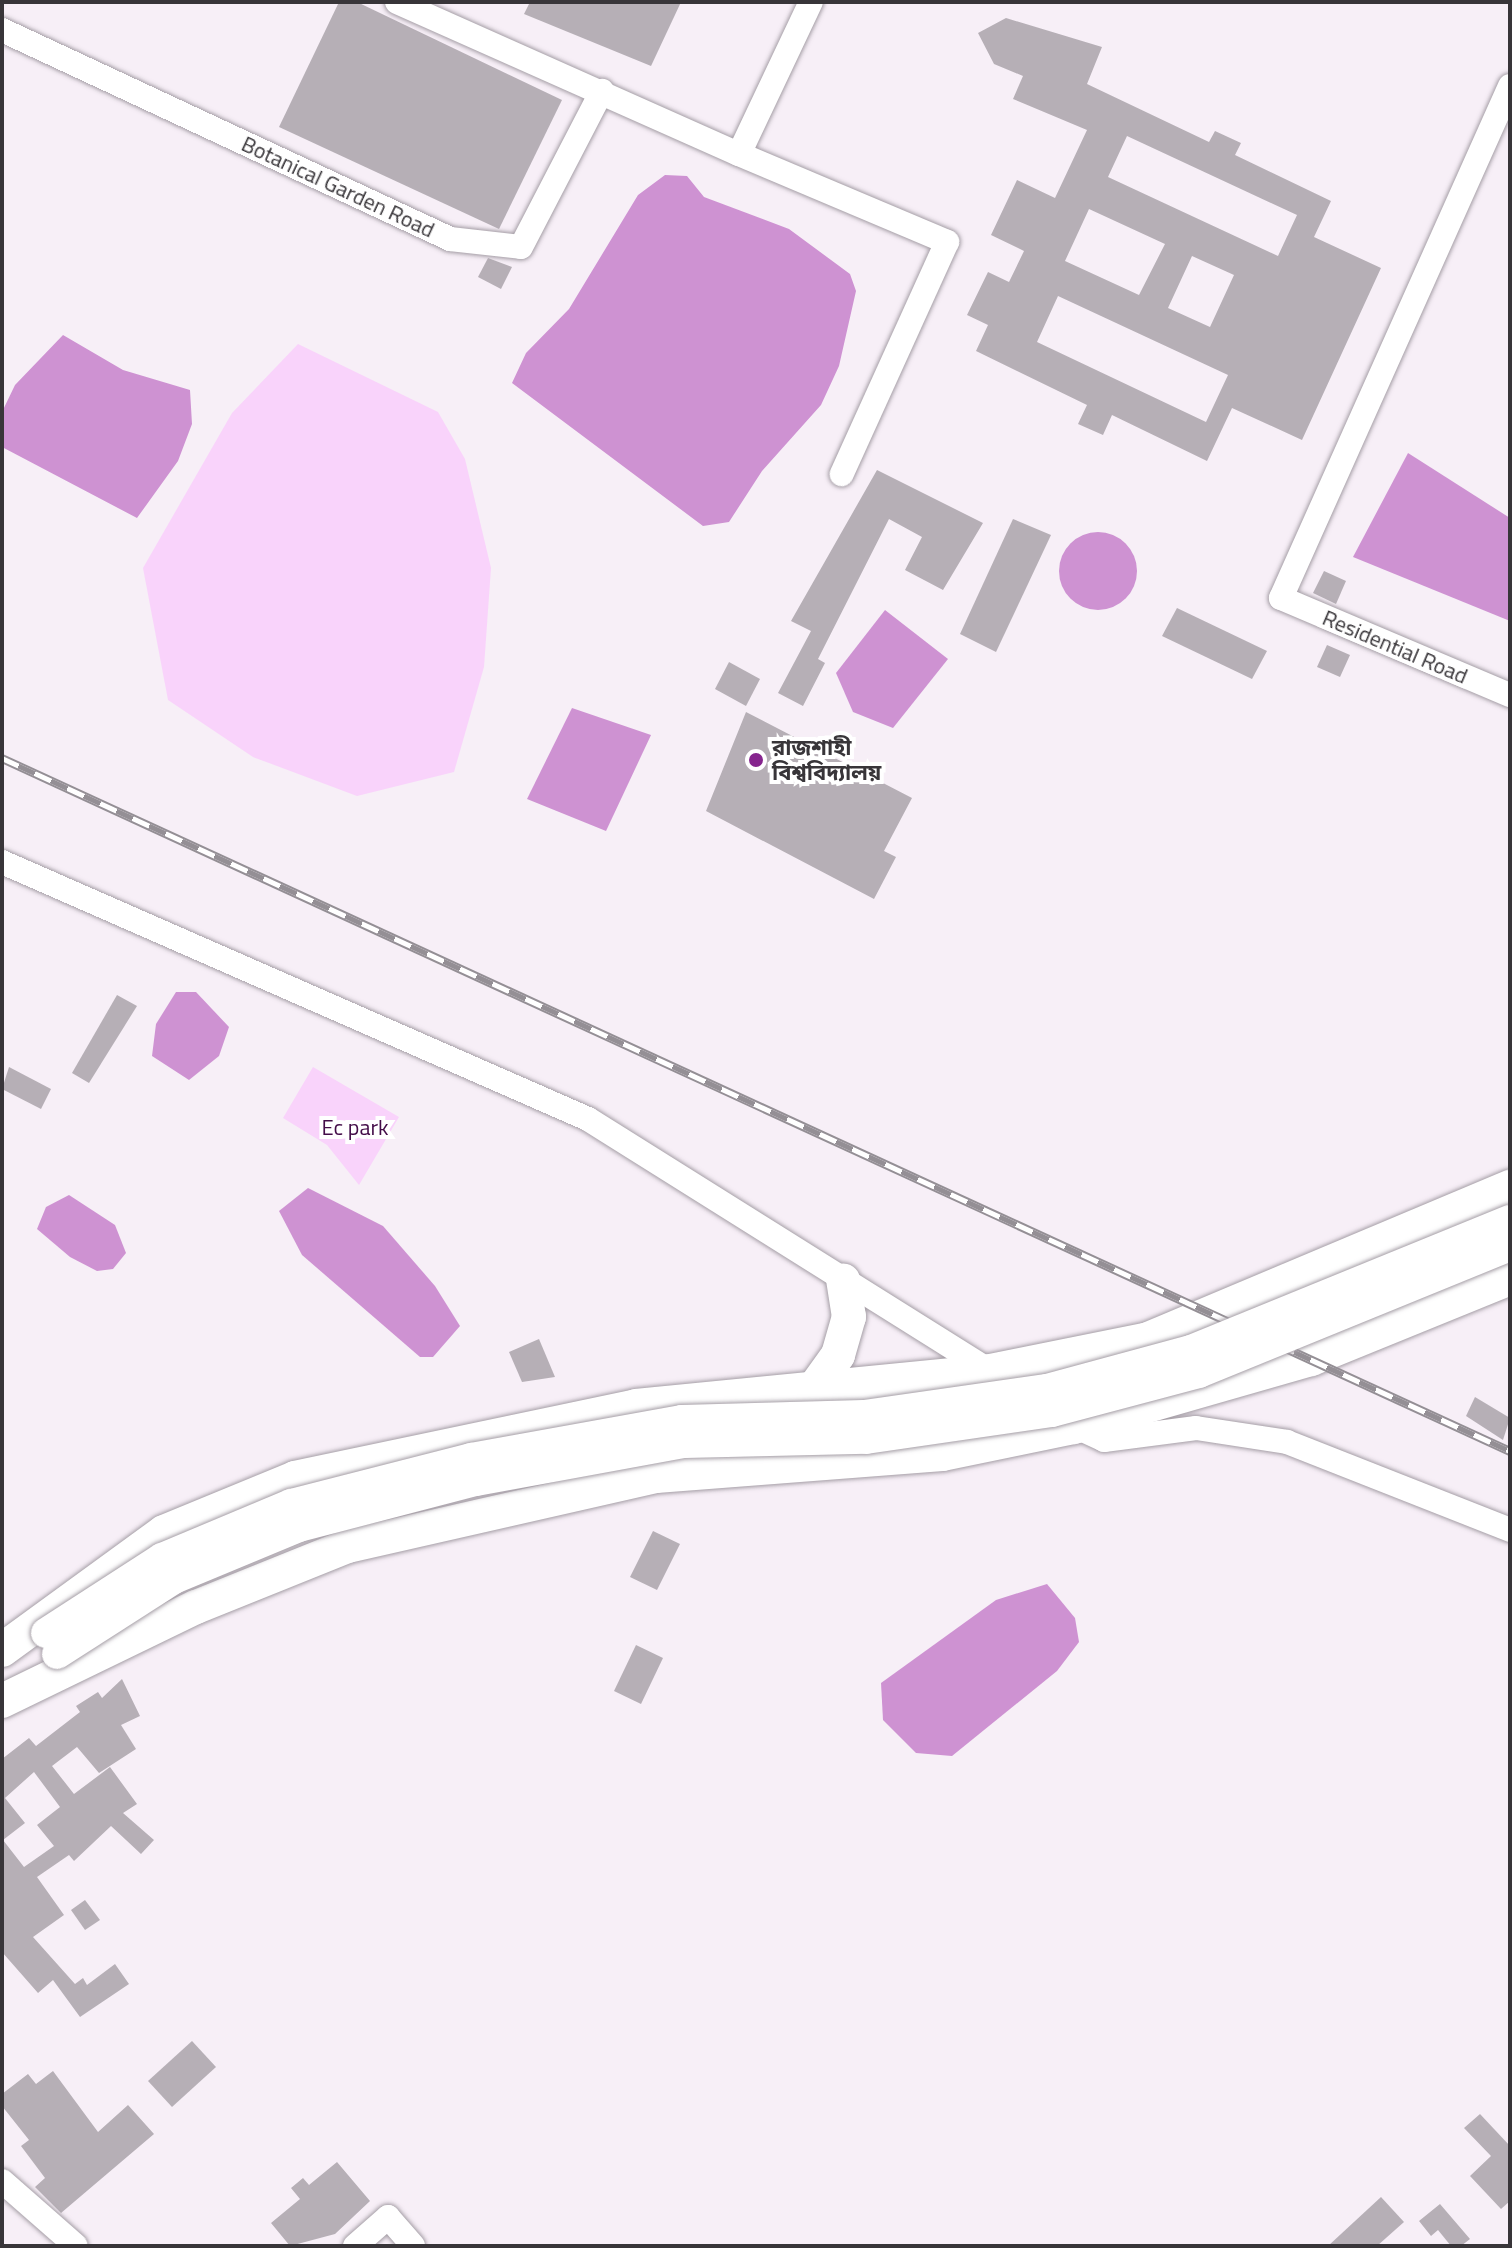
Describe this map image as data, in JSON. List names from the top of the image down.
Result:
{
  "streets": {
    "street": ["Botanical Garden Road", "Residential Road"]
  },
  "parks": ["Ec park"],
  "places": ["রাজশাহী বিশ্ববিদ্যালয়"]
}
